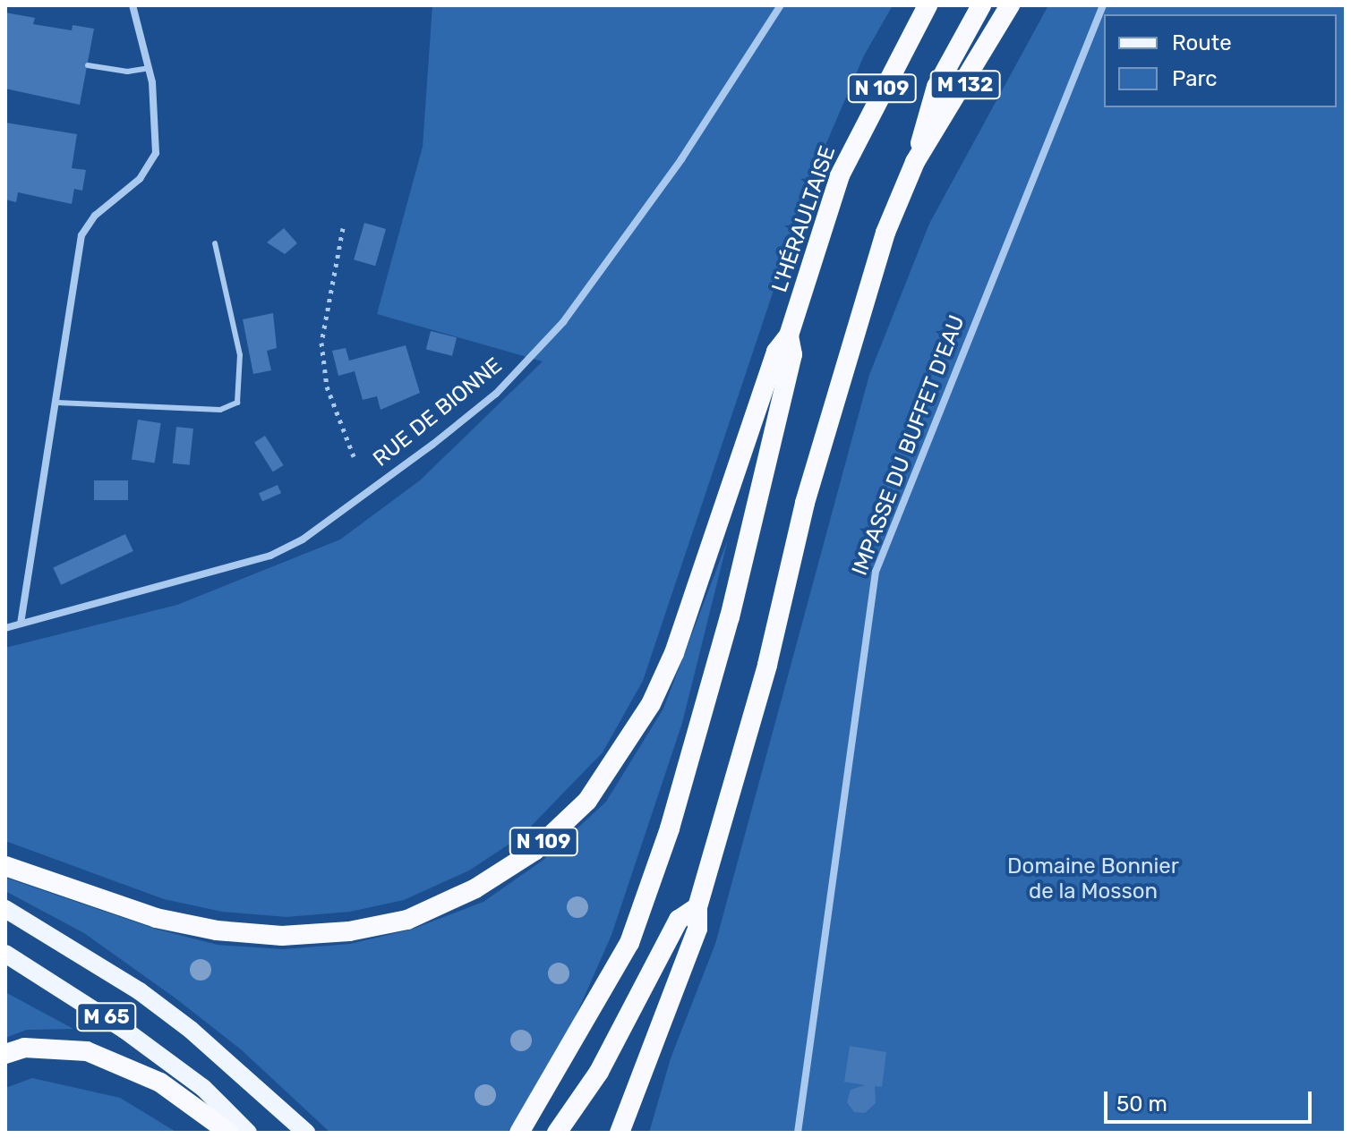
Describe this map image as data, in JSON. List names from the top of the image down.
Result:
{
  "streets": {
    "highway": ["M 132", "N 109", "L'HÉRAULTAISE"],
    "main road": ["M 65"],
    "street": ["RUE DE BIONNE", "IMPASSE DU BUFFET D'EAU"]
  },
  "crossings": [
    ["M 132", "N 109"],
    ["N 109", "L'HÉRAULTAISE"]
  ],
  "parks": ["Domaine Bonnier de la Mosson"],
  "legend": ["Route", "Parc"],
  "scale_bar": "50 m"
}
